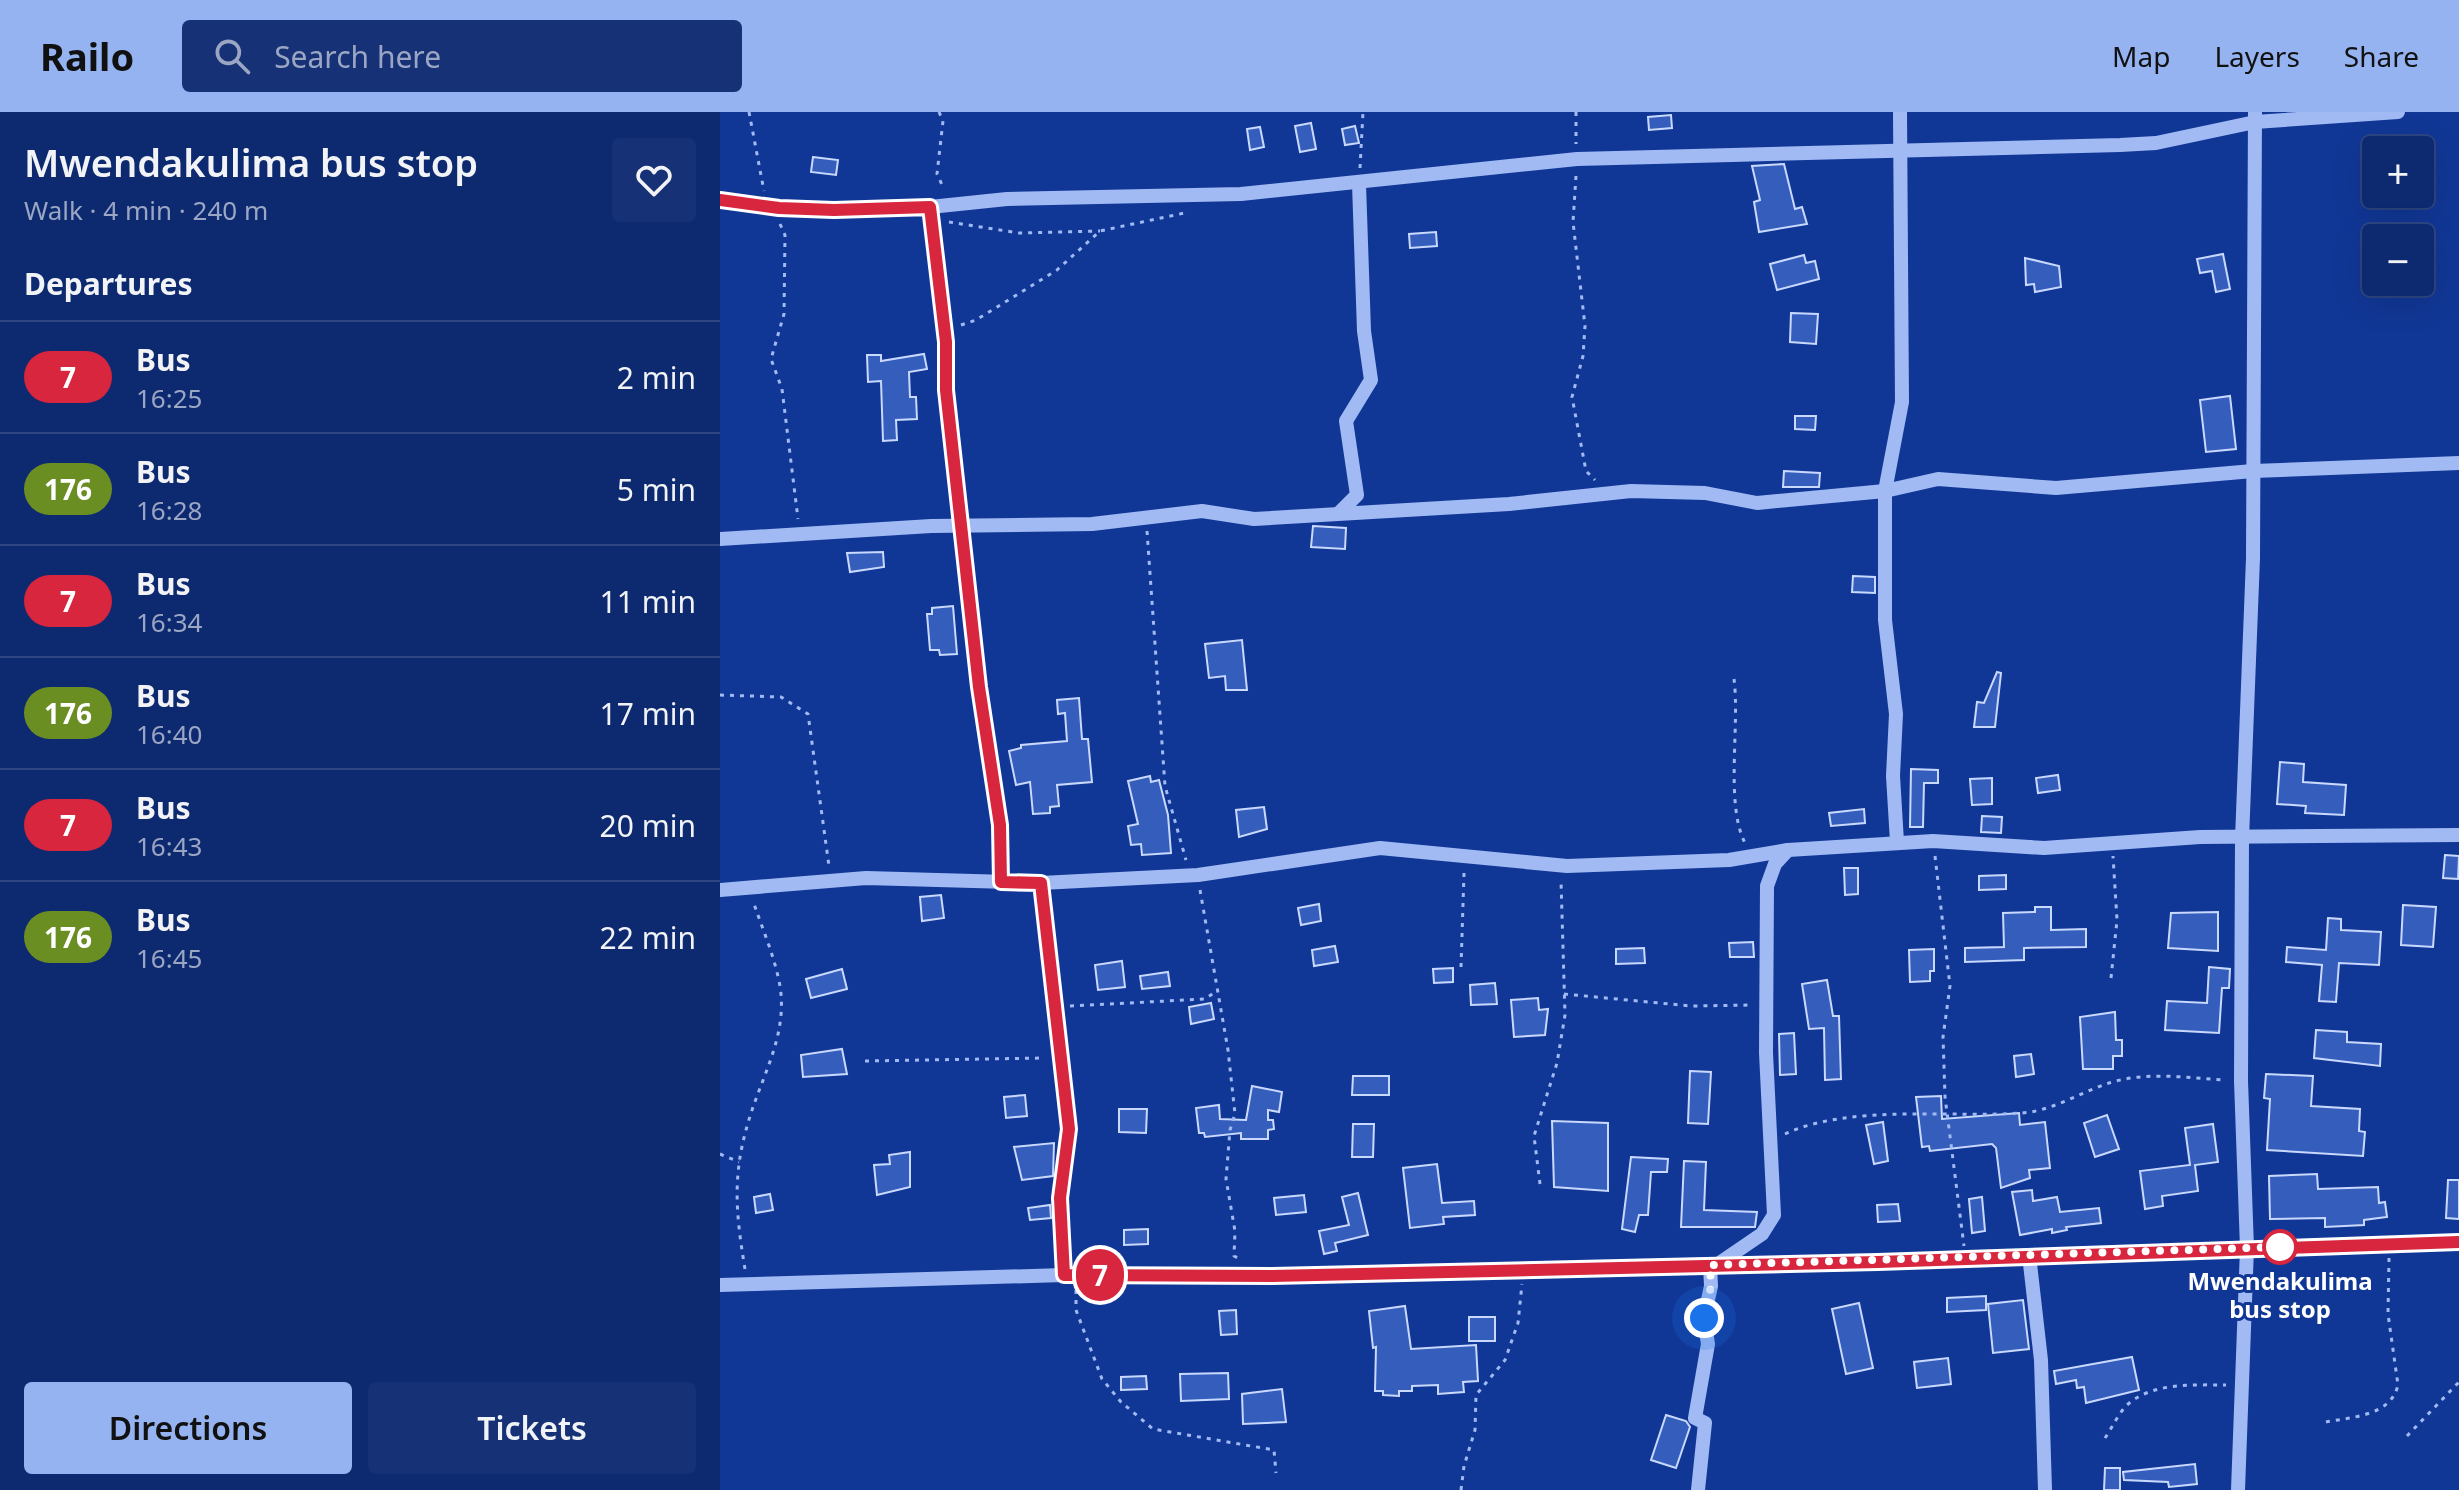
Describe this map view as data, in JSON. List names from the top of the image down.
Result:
{
  "places": ["Mwendakulima bus stop"],
  "lines": ["bus line 7"],
  "page": {
    "header": "Railo",
    "search": "Search here",
    "nav": ["Map", "Layers", "Share"],
    "heading": [
      ["Mwendakulima bus stop", "Walk · 4 min · 240 m"],
      "Departures"
    ],
    "on_map": "7",
    "map_buttons": ["+", "−"],
    "list": [
      {
        "mark": "7",
        "name": "Bus",
        "note": "16:25",
        "value": "2 min"
      },
      {
        "mark": "176",
        "name": "Bus",
        "note": "16:28",
        "value": "5 min"
      },
      {
        "mark": "7",
        "name": "Bus",
        "note": "16:34",
        "value": "11 min"
      },
      {
        "mark": "176",
        "name": "Bus",
        "note": "16:40",
        "value": "17 min"
      },
      {
        "mark": "7",
        "name": "Bus",
        "note": "16:43",
        "value": "20 min"
      },
      {
        "mark": "176",
        "name": "Bus",
        "note": "16:45",
        "value": "22 min"
      }
    ],
    "buttons": ["Directions", "Tickets"]
  }
}
